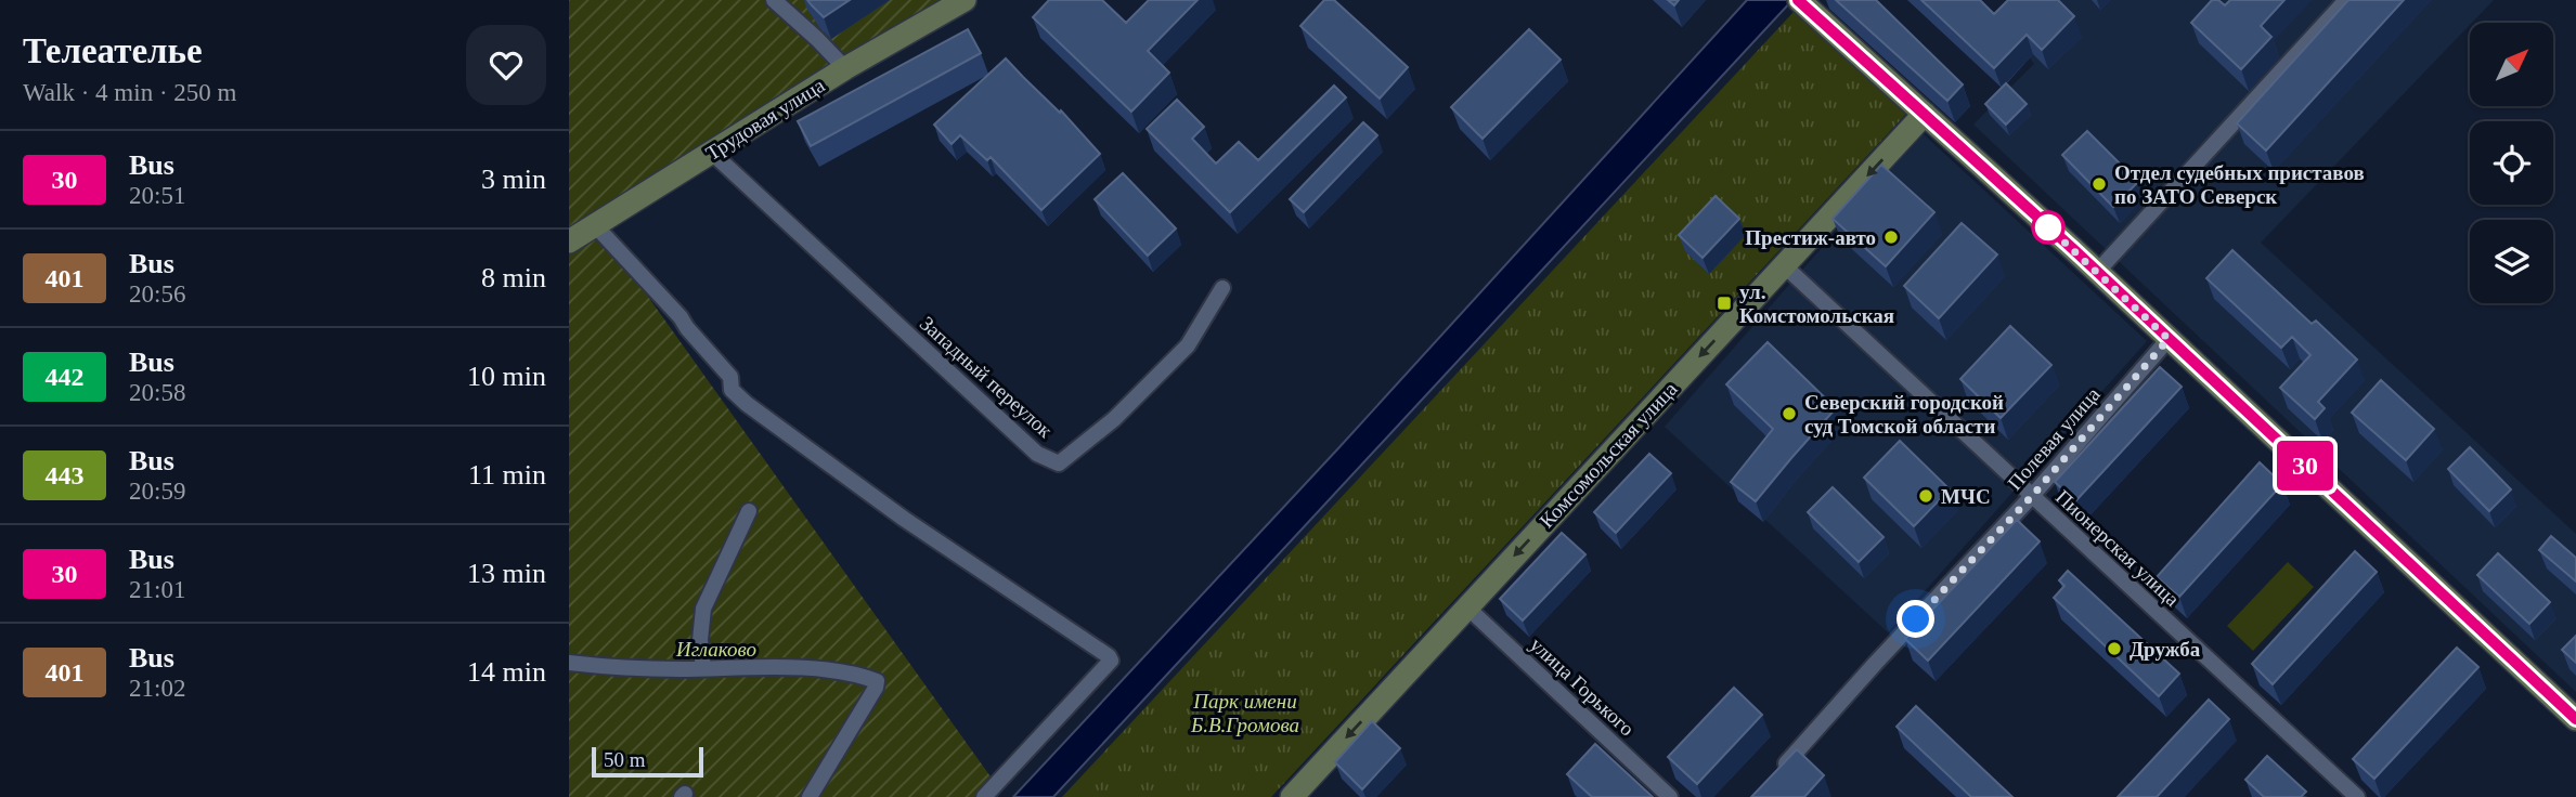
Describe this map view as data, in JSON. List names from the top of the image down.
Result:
{
  "streets": {
    "main road": ["Трудовая улица", "Комсомольская улица"],
    "street": [
      "Западный переулок",
      "Полевая улица",
      "Пионерская улица",
      "улица Горького"
    ]
  },
  "crossings": [
    ["Трудовая улица", "Западный переулок"],
    ["Полевая улица", "Пионерская улица"],
    ["Комсомольская улица", "Пионерская улица"],
    ["Комсомольская улица", "улица Горького"]
  ],
  "one_way": ["Комсомольская улица"],
  "parks": ["Иглаково", "Парк имени Б.В.Громова"],
  "places": {
    "other": [
      "Отдел судебных приставов по ЗАТО Северск",
      "Престиж-авто",
      "Северский городской суд Томской области",
      "МЧС",
      "Дружба"
    ],
    "transit": ["ул. Комстомольская"]
  },
  "lines": ["bus line 30"],
  "scale_bar": "50 m",
  "north": "top right",
  "page": {
    "heading": ["Телеателье", "Walk · 4 min · 250 m"],
    "on_map": "30",
    "list": [
      {
        "mark": "30",
        "name": "Bus",
        "note": "20:51",
        "value": "3 min"
      },
      {
        "mark": "401",
        "name": "Bus",
        "note": "20:56",
        "value": "8 min"
      },
      {
        "mark": "442",
        "name": "Bus",
        "note": "20:58",
        "value": "10 min"
      },
      {
        "mark": "443",
        "name": "Bus",
        "note": "20:59",
        "value": "11 min"
      },
      {
        "mark": "30",
        "name": "Bus",
        "note": "21:01",
        "value": "13 min"
      },
      {
        "mark": "401",
        "name": "Bus",
        "note": "21:02",
        "value": "14 min"
      }
    ],
    "scale": "50 m"
  }
}
